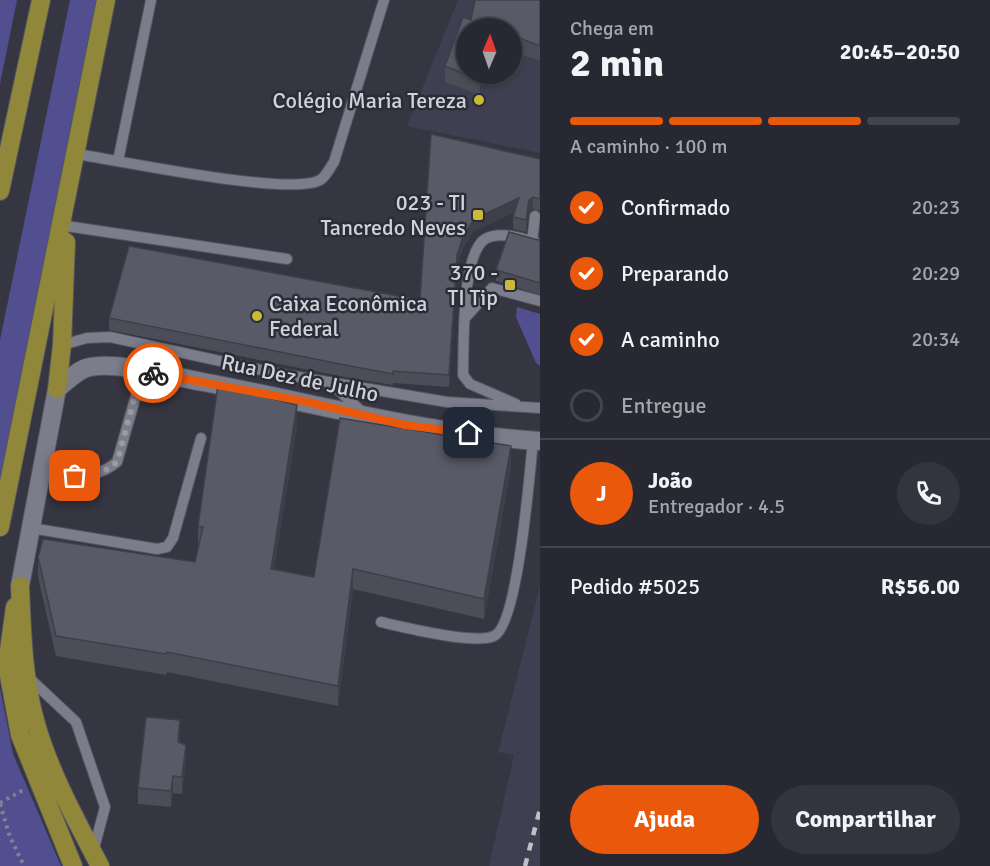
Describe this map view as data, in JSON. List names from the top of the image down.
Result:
{
  "streets": {
    "main road": ["Rua Dez de Julho"]
  },
  "places": {
    "other": ["Colégio Maria Tereza", "Caixa Econômica Federal"],
    "transit": ["023 - TI Tancredo Neves", "370 - TI Tip"]
  },
  "north": "top",
  "page": {
    "heading": ["2 min", "Chega em", "20:45–20:50"],
    "panel": [
      "João",
      "Entregador · 4.5",
      "Pedido #5025",
      "R$56.00"
    ],
    "bar": "A caminho · 100 m",
    "list": [
      ["Confirmado", "20:23"],
      ["Preparando", "20:29"],
      ["A caminho", "20:34"],
      "Entregue"
    ],
    "round": "J",
    "buttons": ["Ajuda", "Compartilhar"]
  }
}
